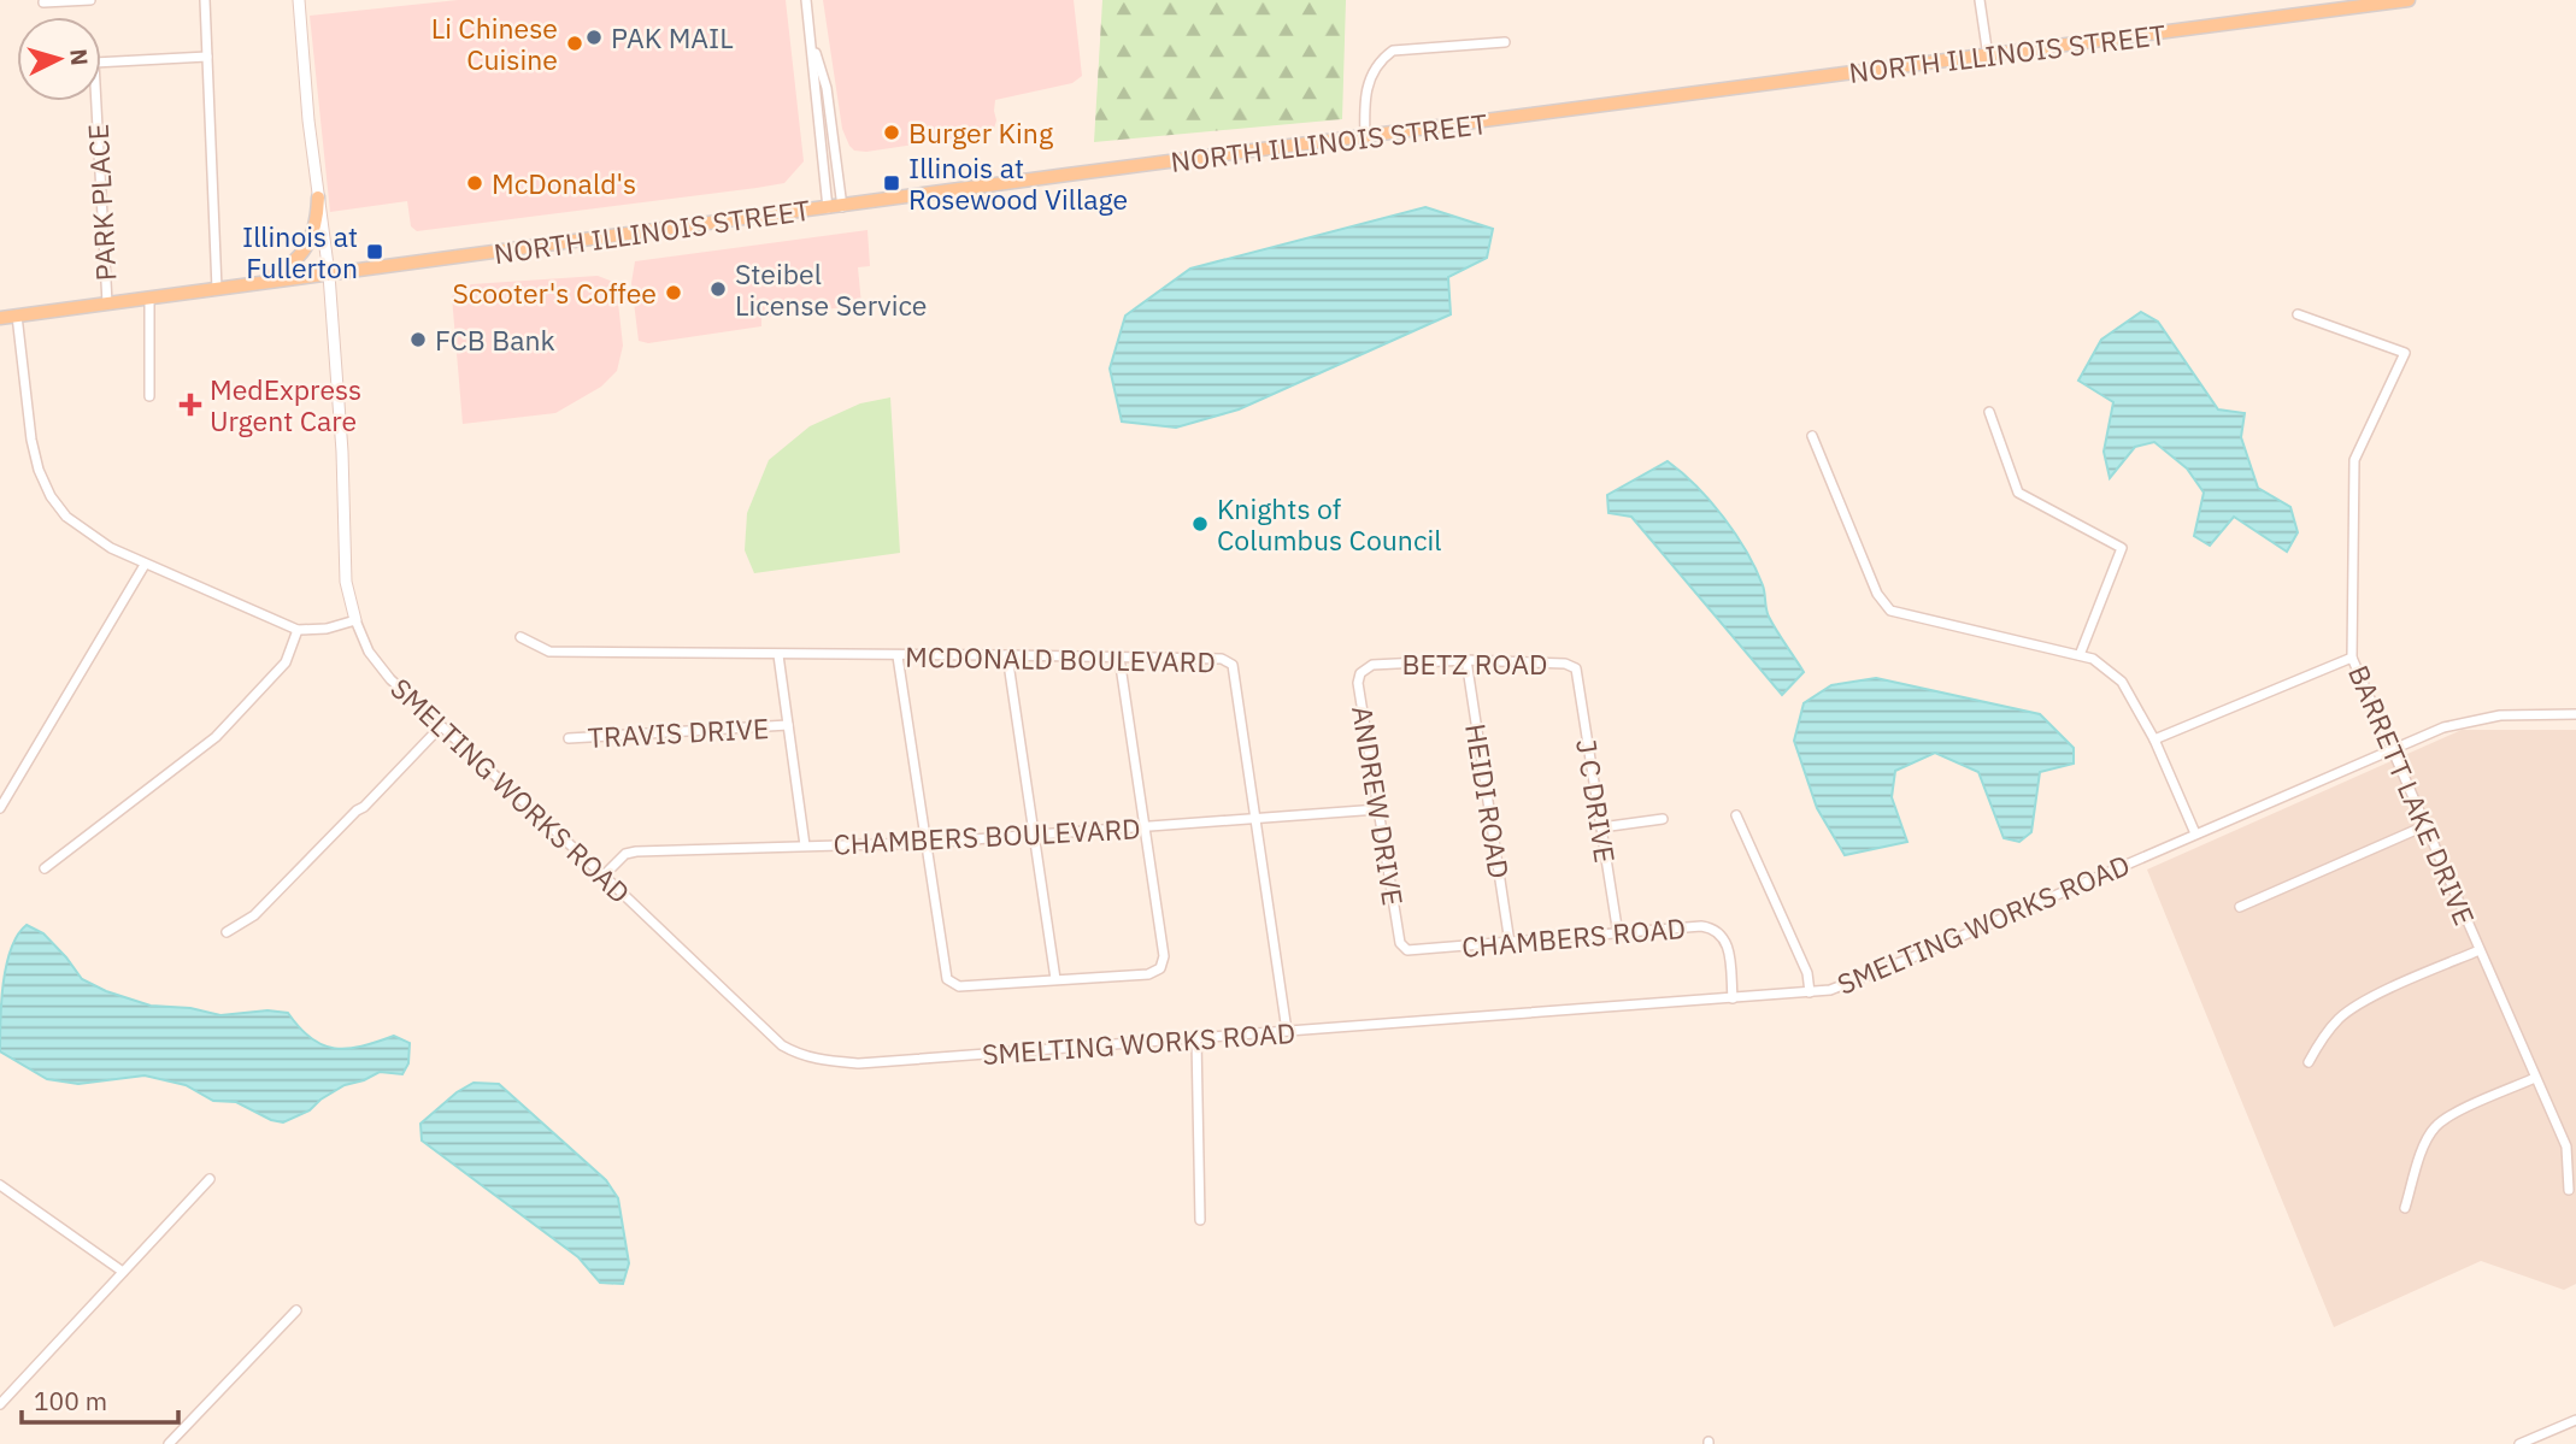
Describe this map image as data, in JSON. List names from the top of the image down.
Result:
{
  "streets": {
    "main road": ["NORTH ILLINOIS STREET"],
    "street": [
      "PARK PLACE",
      "MCDONALD BOULEVARD",
      "BETZ ROAD",
      "TRAVIS DRIVE",
      "SMELTING WORKS ROAD",
      "BARRETT LAKE DRIVE",
      "HEIDI ROAD",
      "J C DRIVE",
      "ANDREW DRIVE",
      "CHAMBERS BOULEVARD",
      "CHAMBERS ROAD"
    ]
  },
  "crossings": [
    ["NORTH ILLINOIS STREET", "PARK PLACE"],
    ["MCDONALD BOULEVARD", "SMELTING WORKS ROAD"],
    ["MCDONALD BOULEVARD", "CHAMBERS BOULEVARD"],
    ["BETZ ROAD", "HEIDI ROAD"],
    ["BETZ ROAD", "J C DRIVE"],
    ["BETZ ROAD", "ANDREW DRIVE"],
    ["SMELTING WORKS ROAD", "BARRETT LAKE DRIVE"],
    ["SMELTING WORKS ROAD", "CHAMBERS BOULEVARD"],
    ["SMELTING WORKS ROAD", "CHAMBERS ROAD"],
    ["HEIDI ROAD", "CHAMBERS ROAD"],
    ["J C DRIVE", "CHAMBERS ROAD"],
    ["ANDREW DRIVE", "CHAMBERS BOULEVARD"],
    ["ANDREW DRIVE", "CHAMBERS ROAD"]
  ],
  "places": {
    "other": [
      "PAK MAIL",
      "Li Chinese Cuisine",
      "Burger King",
      "McDonald's",
      "Steibel License Service",
      "Scooter's Coffee",
      "FCB Bank",
      "Knights of Columbus Council"
    ],
    "transit": ["Illinois at Rosewood Village", "Illinois at Fullerton"],
    "health": ["MedExpress Urgent Care"]
  },
  "scale_bar": "100 m",
  "north": "right"
}
